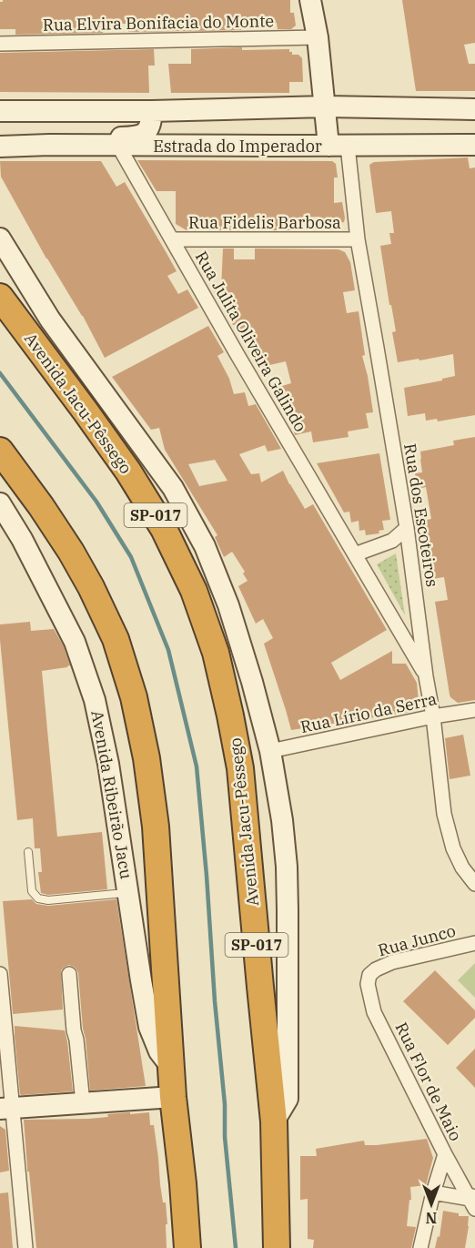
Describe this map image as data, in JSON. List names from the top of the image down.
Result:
{
  "streets": {
    "highway": ["Avenida Jacu-Pêssego", "SP-017"],
    "street": [
      "Rua Elvira Bonifacia do Monte",
      "Estrada do Imperador",
      "Rua Fidelis Barbosa",
      "Rua Julita Oliveira Galindo",
      "Rua dos Escoteiros",
      "Rua Lírio da Serra",
      "Avenida Ribeirão Jacu",
      "Rua Junco",
      "Rua Flor de Maio"
    ]
  },
  "crossings": [
    ["Estrada do Imperador", "Rua Julita Oliveira Galindo"],
    ["Estrada do Imperador", "Rua dos Escoteiros"],
    ["Rua Fidelis Barbosa", "Rua Julita Oliveira Galindo"],
    ["Rua Fidelis Barbosa", "Rua dos Escoteiros"],
    ["Rua Julita Oliveira Galindo", "Rua dos Escoteiros"],
    ["Avenida Jacu-Pêssego", "Rua Lírio da Serra"],
    ["Rua dos Escoteiros", "Rua Lírio da Serra"],
    ["Rua Junco", "Rua Flor de Maio"]
  ],
  "north": "bottom"
}
